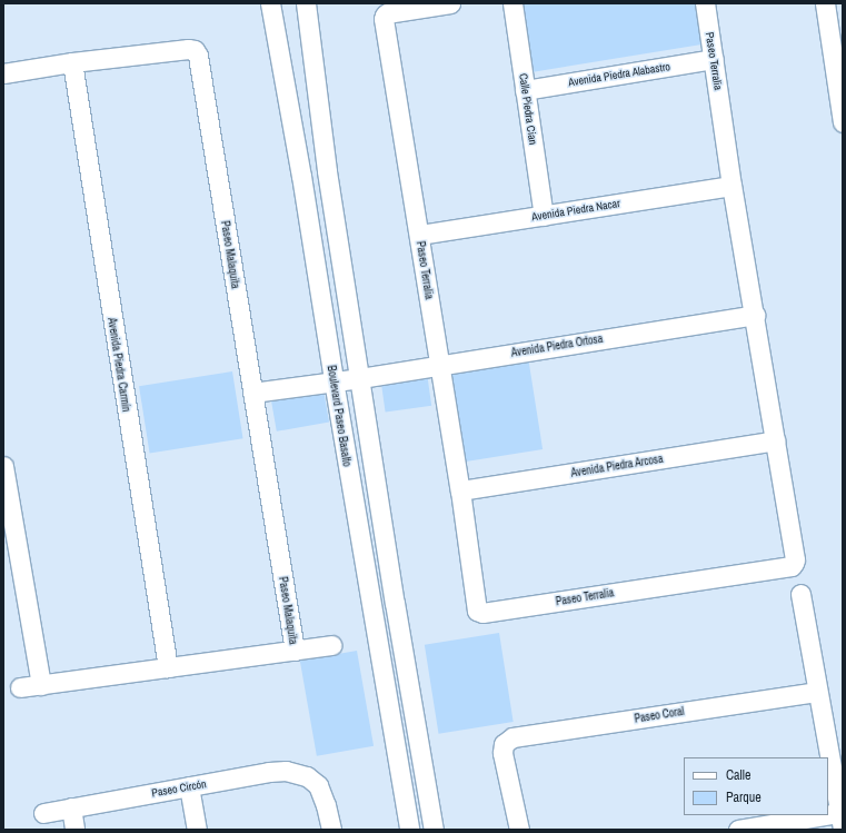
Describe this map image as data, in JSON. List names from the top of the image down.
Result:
{
  "streets": {
    "street": [
      "Paseo Terralia",
      "Avenida Piedra Alabastro",
      "Calle Piedra Cian",
      "Avenida Piedra Nacar",
      "Paseo Malaquita",
      "Avenida Piedra Ortosa",
      "Avenida Piedra Carmín",
      "Boulevard Paseo Basalto",
      "Avenida Piedra Arcosa",
      "Paseo Coral",
      "Paseo Circón"
    ]
  },
  "crossings": [
    ["Paseo Terralia", "Avenida Piedra Alabastro"],
    ["Paseo Terralia", "Avenida Piedra Nacar"],
    ["Paseo Terralia", "Avenida Piedra Ortosa"],
    ["Paseo Terralia", "Avenida Piedra Arcosa"],
    ["Avenida Piedra Alabastro", "Calle Piedra Cian"],
    ["Calle Piedra Cian", "Avenida Piedra Nacar"],
    ["Paseo Malaquita", "Avenida Piedra Ortosa"],
    ["Paseo Malaquita", "Avenida Piedra Carmín"],
    ["Avenida Piedra Ortosa", "Boulevard Paseo Basalto"]
  ],
  "legend": ["Calle", "Parque"]
}
